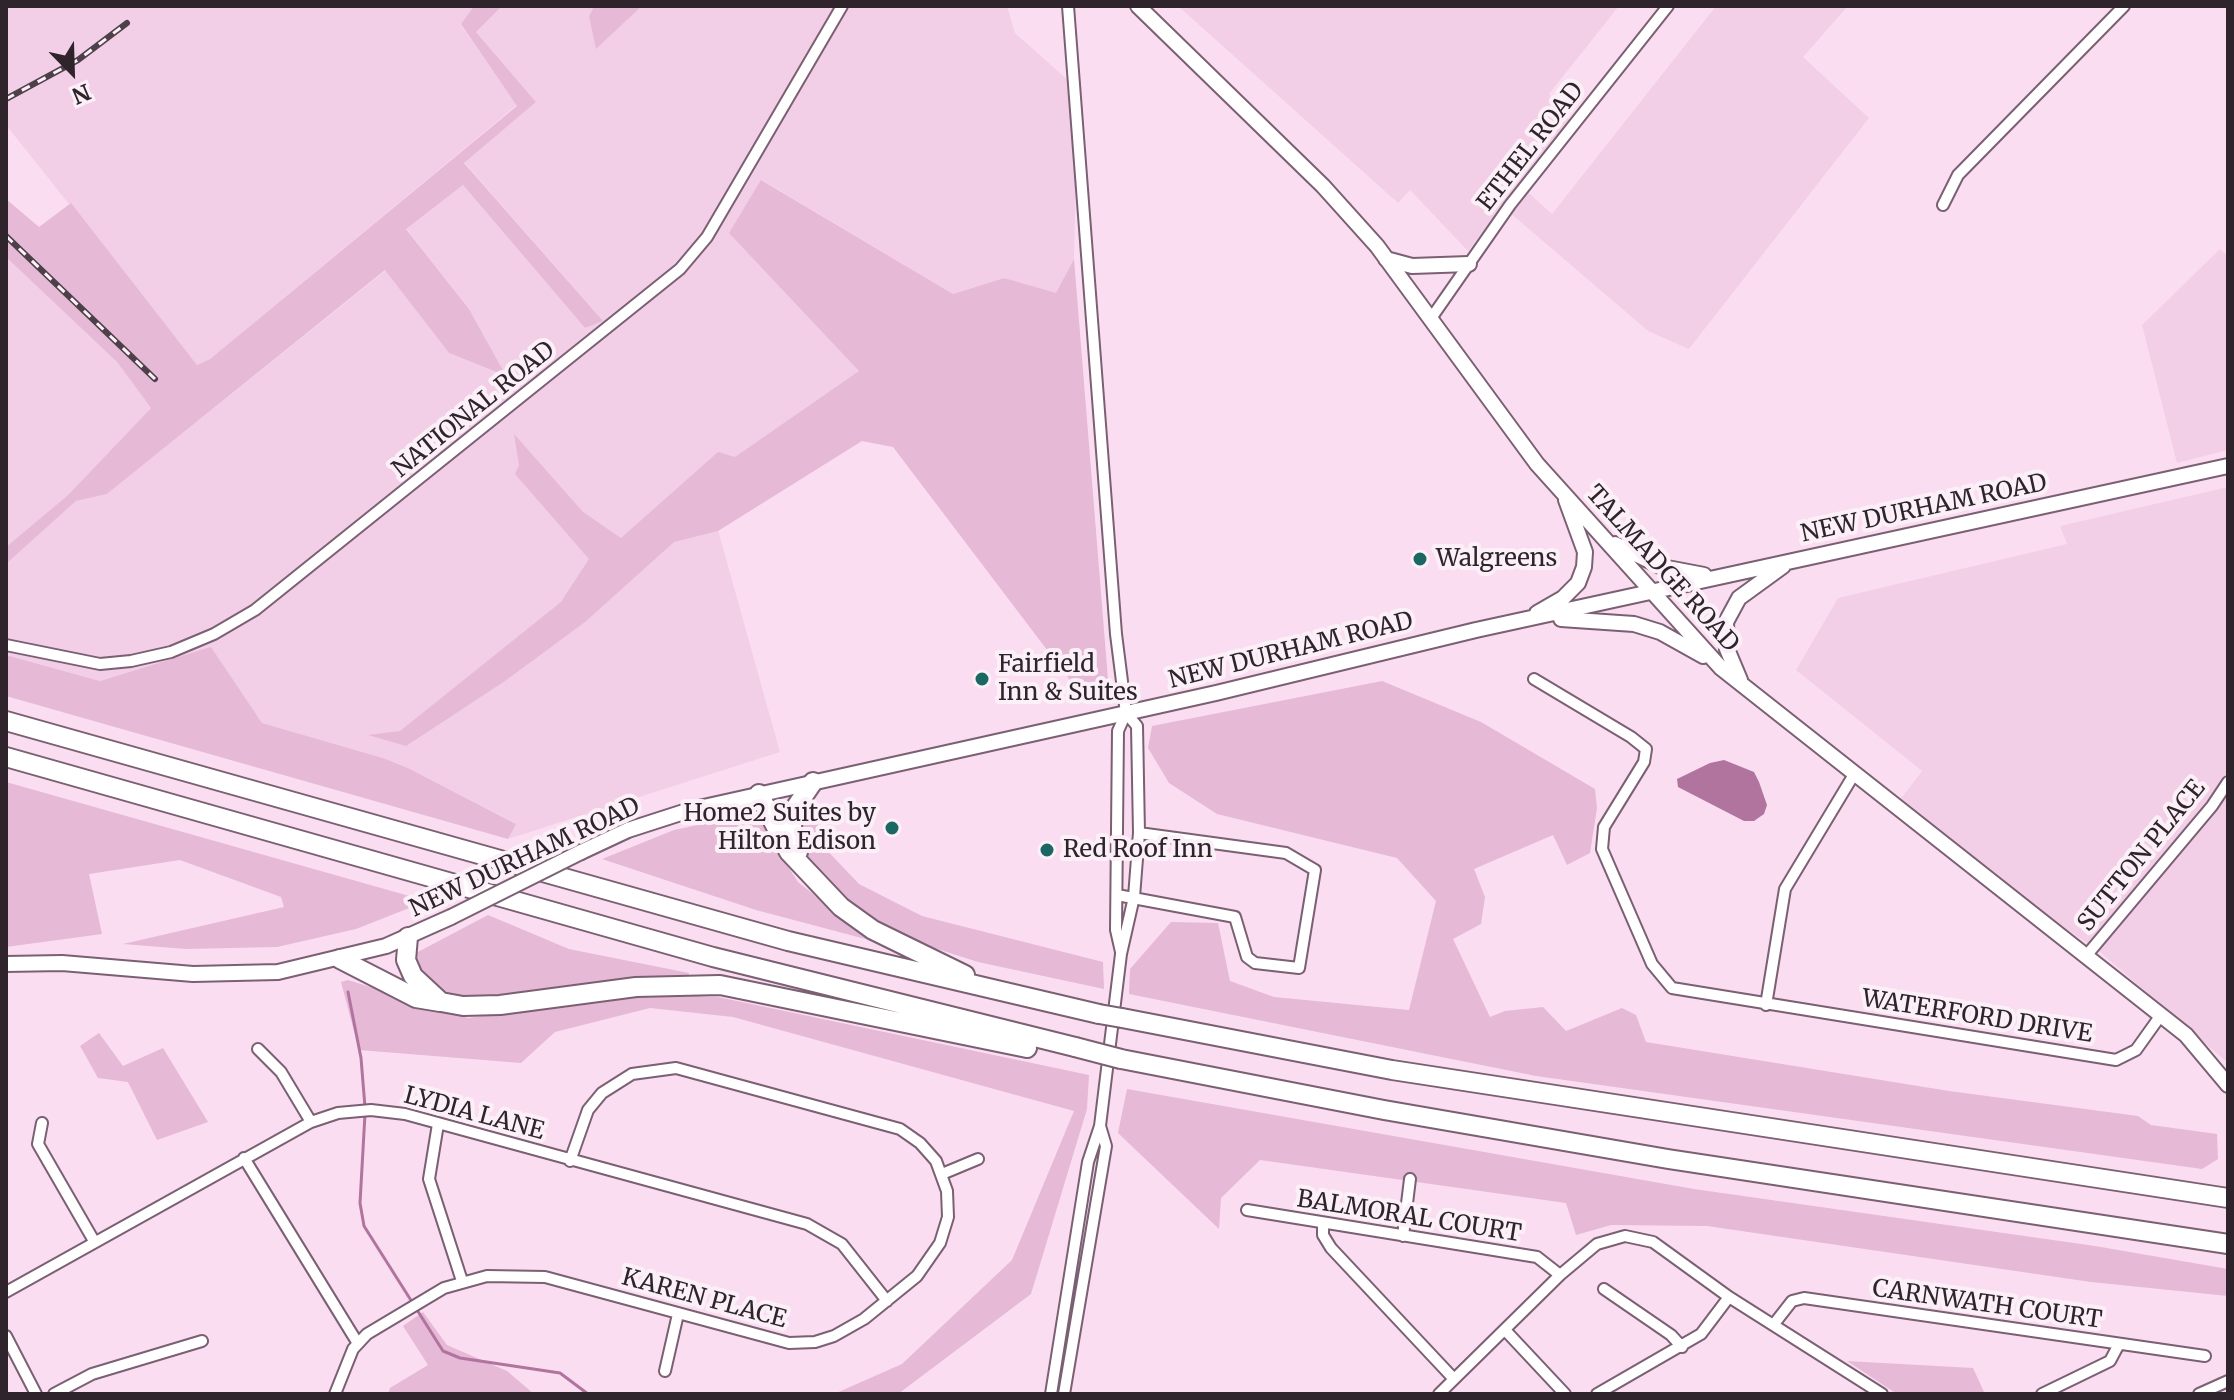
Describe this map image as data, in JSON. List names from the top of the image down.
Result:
{
  "streets": {
    "street": [
      "ETHEL ROAD",
      "NATIONAL ROAD",
      "NEW DURHAM ROAD",
      "TALMADGE ROAD",
      "SUTTON PLACE",
      "WATERFORD DRIVE",
      "LYDIA LANE",
      "BALMORAL COURT",
      "KAREN PLACE",
      "CARNWATH COURT"
    ]
  },
  "crossings": [
    ["ETHEL ROAD", "TALMADGE ROAD"],
    ["NEW DURHAM ROAD", "TALMADGE ROAD"],
    ["TALMADGE ROAD", "SUTTON PLACE"],
    ["TALMADGE ROAD", "WATERFORD DRIVE"],
    ["LYDIA LANE", "KAREN PLACE"]
  ],
  "places": [
    "Walgreens",
    "Fairfield Inn & Suites",
    "Home2 Suites by Hilton Edison",
    "Red Roof Inn"
  ],
  "north": "bottom right"
}
